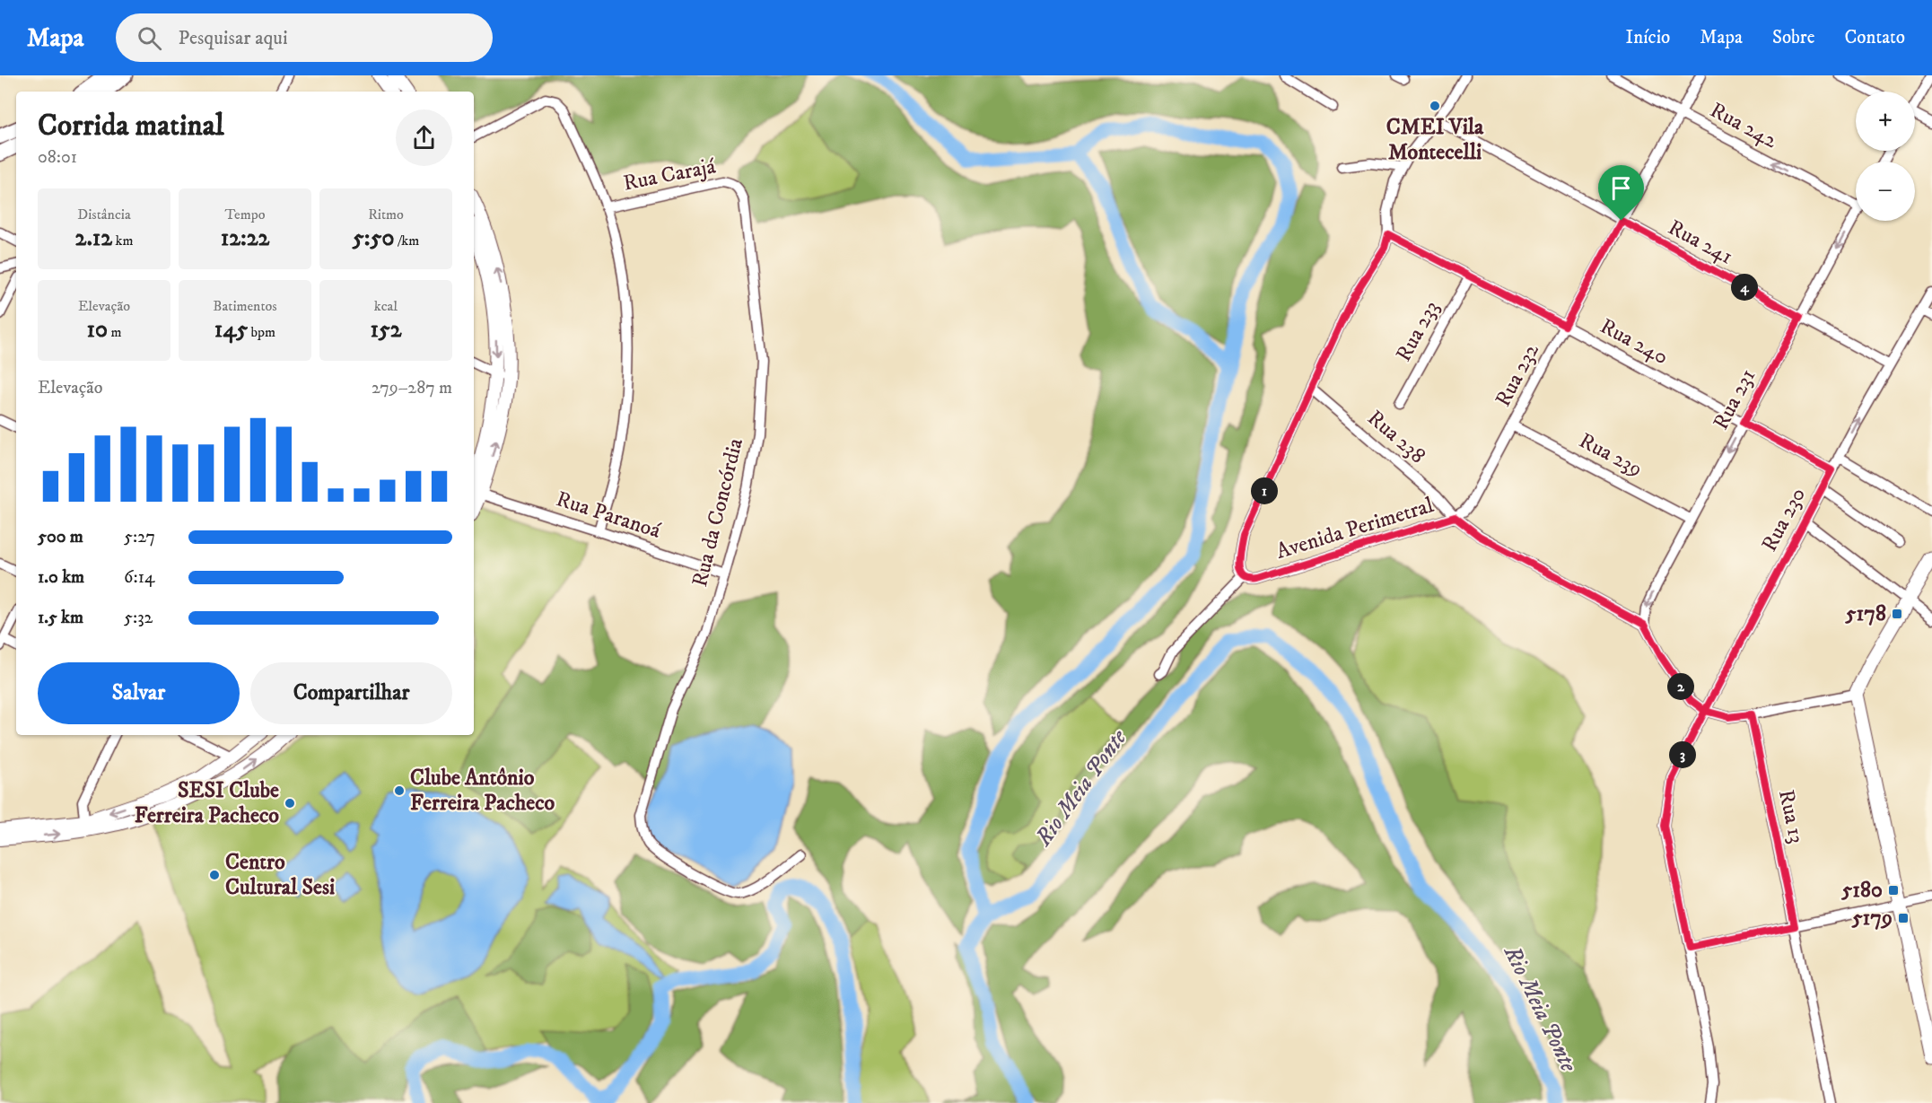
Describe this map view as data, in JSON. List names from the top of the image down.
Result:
{
  "streets": {
    "street": [
      "Rua 242",
      "Rua Carajá",
      "Rua 241",
      "Rua 233",
      "Rua 240",
      "Rua 232",
      "Rua 231",
      "Rua 238",
      "Rua 239",
      "Rua da Concórdia",
      "Rua Paranoá",
      "Rua 230",
      "Avenida Perimetral",
      "Rua 13"
    ]
  },
  "crossings": [
    ["Rua 242", "Rua 232"],
    ["Rua Carajá", "Rua da Concórdia"],
    ["Rua 241", "Rua 232"],
    ["Rua 241", "Rua 231"],
    ["Rua 241", "Rua 230"],
    ["Rua 241", "Avenida Perimetral"],
    ["Rua 233", "Rua 240"],
    ["Rua 240", "Rua 232"],
    ["Rua 240", "Rua 231"],
    ["Rua 240", "Rua 230"],
    ["Rua 240", "Avenida Perimetral"],
    ["Rua 232", "Rua 238"],
    ["Rua 232", "Rua 239"],
    ["Rua 232", "Avenida Perimetral"],
    ["Rua 231", "Rua 239"],
    ["Rua 231", "Avenida Perimetral"],
    ["Rua 238", "Avenida Perimetral"],
    ["Rua da Concórdia", "Rua Paranoá"]
  ],
  "one_way": ["Rua 242", "Rua 231"],
  "water": ["Rio Meia Ponte"],
  "places": {
    "other": [
      "CMEI Vila Montecelli",
      "Clube Antônio Ferreira Pacheco",
      "SESI Clube Ferreira Pacheco",
      "Centro Cultural Sesi"
    ],
    "transit": ["5178", "5180", "5179"]
  },
  "page": {
    "header": "Mapa",
    "search": "Pesquisar aqui",
    "nav": [
      "Início",
      "Mapa",
      "Sobre",
      "Contato"
    ],
    "map_buttons": ["+", "−"],
    "heading": ["Corrida matinal", "08:01"],
    "stats": [
      ["Distância", "2.12 km"],
      ["Tempo", "12:22"],
      ["Ritmo", "5:50 /km"],
      ["Elevação", "10 m"],
      ["Batimentos", "145 bpm"],
      ["kcal", "152"]
    ],
    "pins": [
      "4",
      "1",
      "2",
      "3"
    ],
    "chart": ["Elevação", "279–287 m"],
    "list": [
      {
        "name": "500 m",
        "note": "5:27"
      },
      {
        "name": "1.0 km",
        "note": "6:14"
      },
      {
        "name": "1.5 km",
        "note": "5:32"
      }
    ],
    "buttons": ["Salvar", "Compartilhar"]
  }
}
